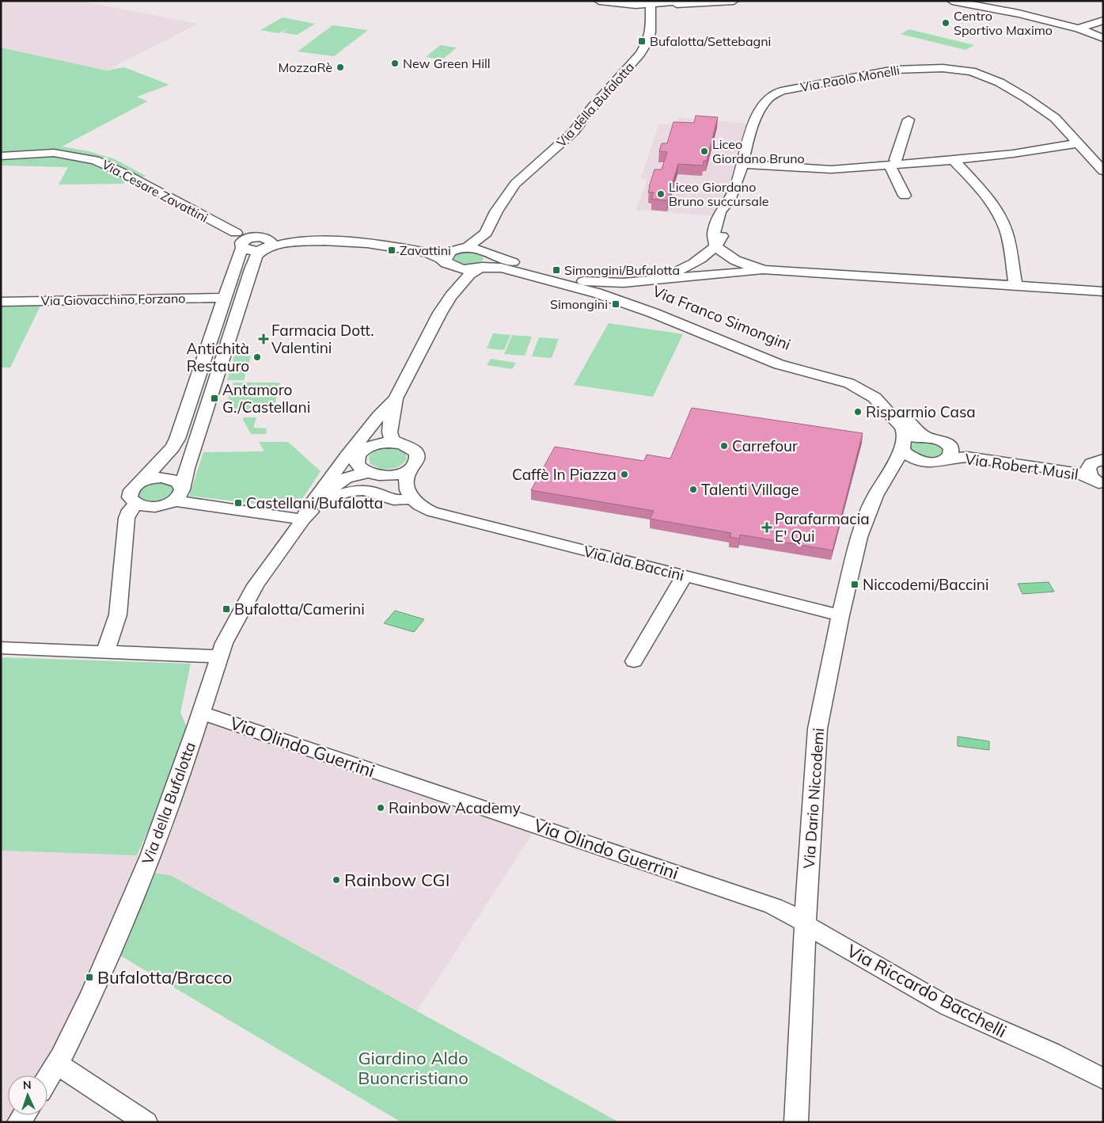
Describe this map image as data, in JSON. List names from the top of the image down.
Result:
{
  "streets": {
    "street": [
      "Via Paolo Monelli",
      "Via della Bufalotta",
      "Via Cesare Zavattini",
      "Via Giovacchino Forzano",
      "Via Franco Simongini",
      "Via Robert Musil",
      "Via Ida Baccini",
      "Via Olindo Guerrini",
      "Via Dario Niccodemi",
      "Via Riccardo Bacchelli"
    ]
  },
  "crossings": [
    ["Via della Bufalotta", "Via Franco Simongini"],
    ["Via della Bufalotta", "Via Olindo Guerrini"],
    ["Via Franco Simongini", "Via Dario Niccodemi"],
    ["Via Robert Musil", "Via Dario Niccodemi"],
    ["Via Ida Baccini", "Via Dario Niccodemi"],
    ["Via Olindo Guerrini", "Via Dario Niccodemi"],
    ["Via Olindo Guerrini", "Via Riccardo Bacchelli"],
    ["Via Dario Niccodemi", "Via Riccardo Bacchelli"]
  ],
  "parks": ["Giardino Aldo Buoncristiano"],
  "places": {
    "other": [
      "Centro Sportivo Maximo",
      "New Green Hill",
      "MozzaRè",
      "Liceo Giordano Bruno",
      "Liceo Giordano Bruno succursale",
      "Antichità Restauro",
      "Risparmio Casa",
      "Carrefour",
      "Caffè In Piazza",
      "Talenti Village",
      "Rainbow Academy",
      "Rainbow CGI"
    ],
    "transit": [
      "Bufalotta/Settebagni",
      "Zavattini",
      "Simongini/Bufalotta",
      "Simongini",
      "Antamoro G./Castellani",
      "Castellani/Bufalotta",
      "Niccodemi/Baccini",
      "Bufalotta/Camerini",
      "Bufalotta/Bracco"
    ],
    "health": ["Farmacia Dott. Valentini", "Parafarmacia E' Qui"]
  },
  "north": "top"
}
